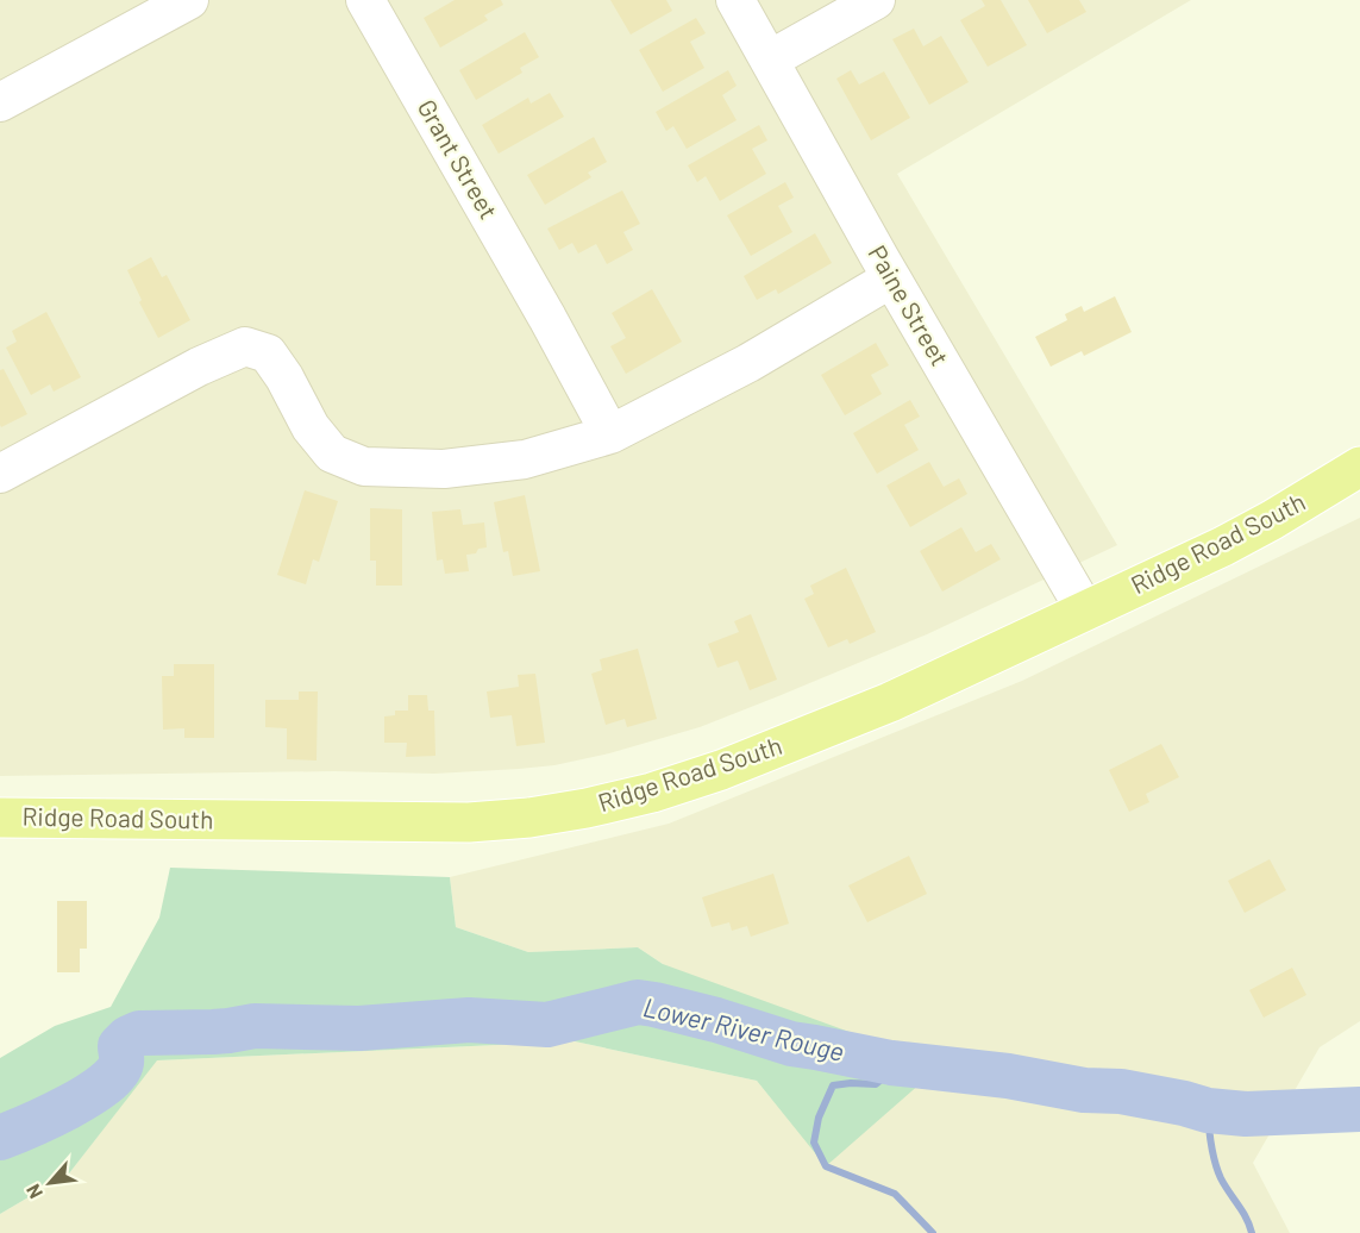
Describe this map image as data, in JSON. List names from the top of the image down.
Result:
{
  "streets": {
    "main road": ["Ridge Road South"],
    "street": ["Grant Street", "Paine Street"]
  },
  "crossings": [
    ["Paine Street", "Ridge Road South"]
  ],
  "water": ["Lower River Rouge"],
  "north": "bottom left"
}
